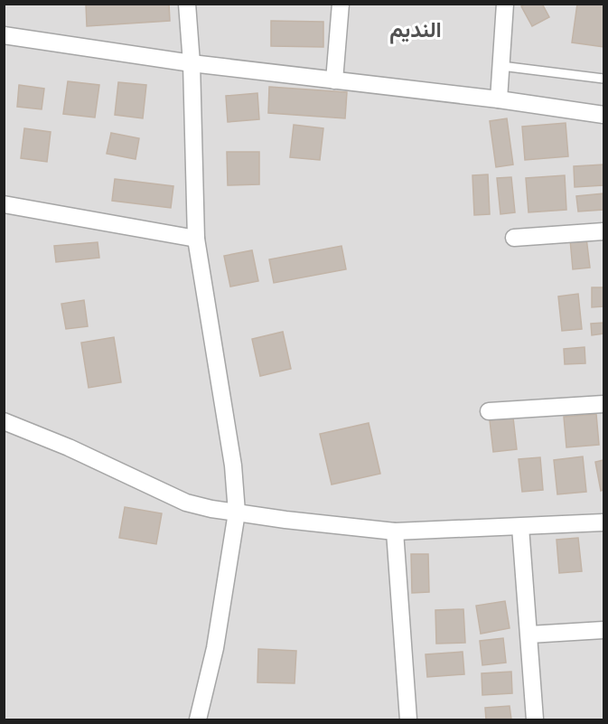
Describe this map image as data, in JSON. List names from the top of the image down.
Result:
{
  "districts": ["النديم"]
}
